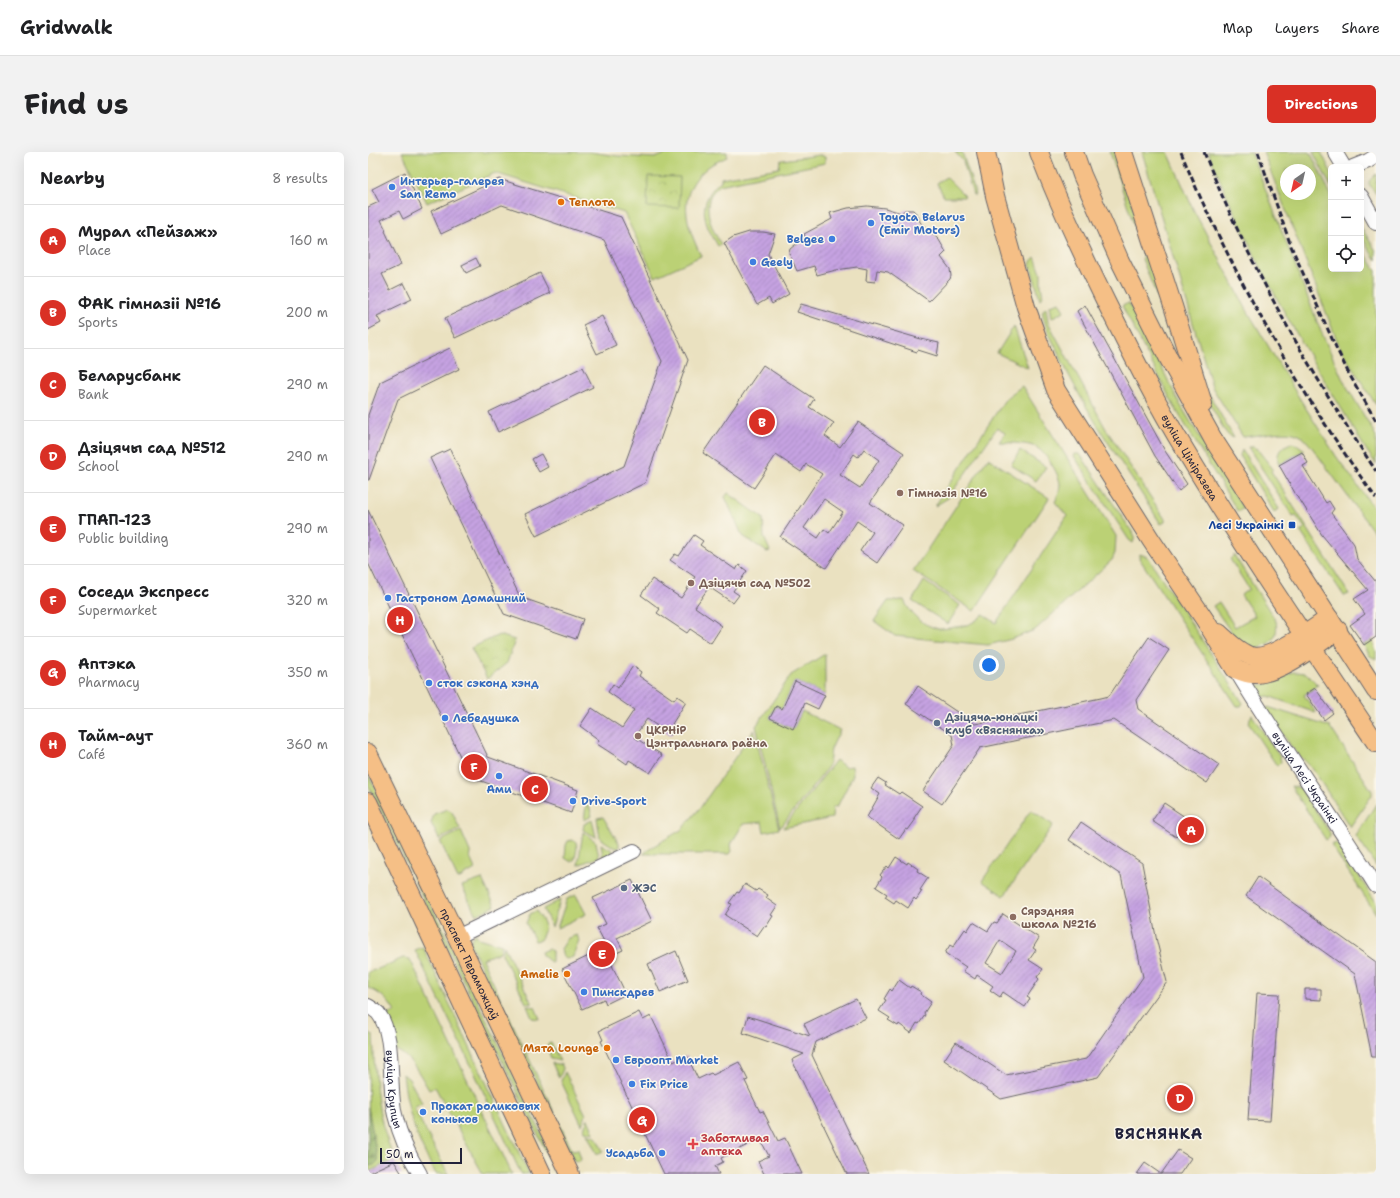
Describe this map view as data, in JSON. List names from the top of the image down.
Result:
{
  "streets": {
    "main road": ["вуліца Ціміразева", "праспект Пераможцаў"],
    "street": ["вуліца Лесі Украінкі", "вуліца Крупцы"]
  },
  "districts": ["ВЯСНЯНКА"],
  "places": {
    "other": [
      "Интерьер-галерея San Remo",
      "Теплота",
      "Toyota Belarus (Emir Motors)",
      "Belgee",
      "Geely",
      "Гімназія №16",
      "Дзіцячы сад №502",
      "Гастроном Домашний",
      "сток сэконд хэнд",
      "Лебедушка",
      "Дзіцяча-юнацкі клуб «Вяснянка»",
      "ЦКРНіР Цэнтральнага раёна",
      "Ами",
      "Drive-Sport",
      "ЖЭС",
      "Сярэдняя школа №216",
      "Amelie",
      "Пинскдрев",
      "Мята Lounge",
      "Евроопт Market",
      "Fix Price",
      "Прокат роликовых коньков",
      "Усадьба"
    ],
    "transit": ["Лесі Украінкі"],
    "health": ["Заботливая аптека"]
  },
  "scale_bar": "50 m",
  "north": "bottom left",
  "page": {
    "header": "Gridwalk",
    "nav": ["Map", "Layers", "Share"],
    "title": "Find us",
    "buttons": "Directions",
    "heading": ["Nearby", "8 results"],
    "map_buttons": ["+", "−"],
    "list": [
      {
        "mark": "A",
        "name": "Мурал «Пейзаж»",
        "note": "Place",
        "value": "160 m"
      },
      {
        "mark": "B",
        "name": "ФАК гімназіі №16",
        "note": "Sports",
        "value": "200 m"
      },
      {
        "mark": "C",
        "name": "Беларусбанк",
        "note": "Bank",
        "value": "290 m"
      },
      {
        "mark": "D",
        "name": "Дзіцячы сад №512",
        "note": "School",
        "value": "290 m"
      },
      {
        "mark": "E",
        "name": "ГПАП-123",
        "note": "Public building",
        "value": "290 m"
      },
      {
        "mark": "F",
        "name": "Соседи Экспресс",
        "note": "Supermarket",
        "value": "320 m"
      },
      {
        "mark": "G",
        "name": "Аптэка",
        "note": "Pharmacy",
        "value": "350 m"
      },
      {
        "mark": "H",
        "name": "Тайм-аут",
        "note": "Café",
        "value": "360 m"
      }
    ],
    "pins": [
      "B",
      "H",
      "F",
      "C",
      "A",
      "E",
      "D",
      "G"
    ],
    "scale": "50 m"
  }
}
